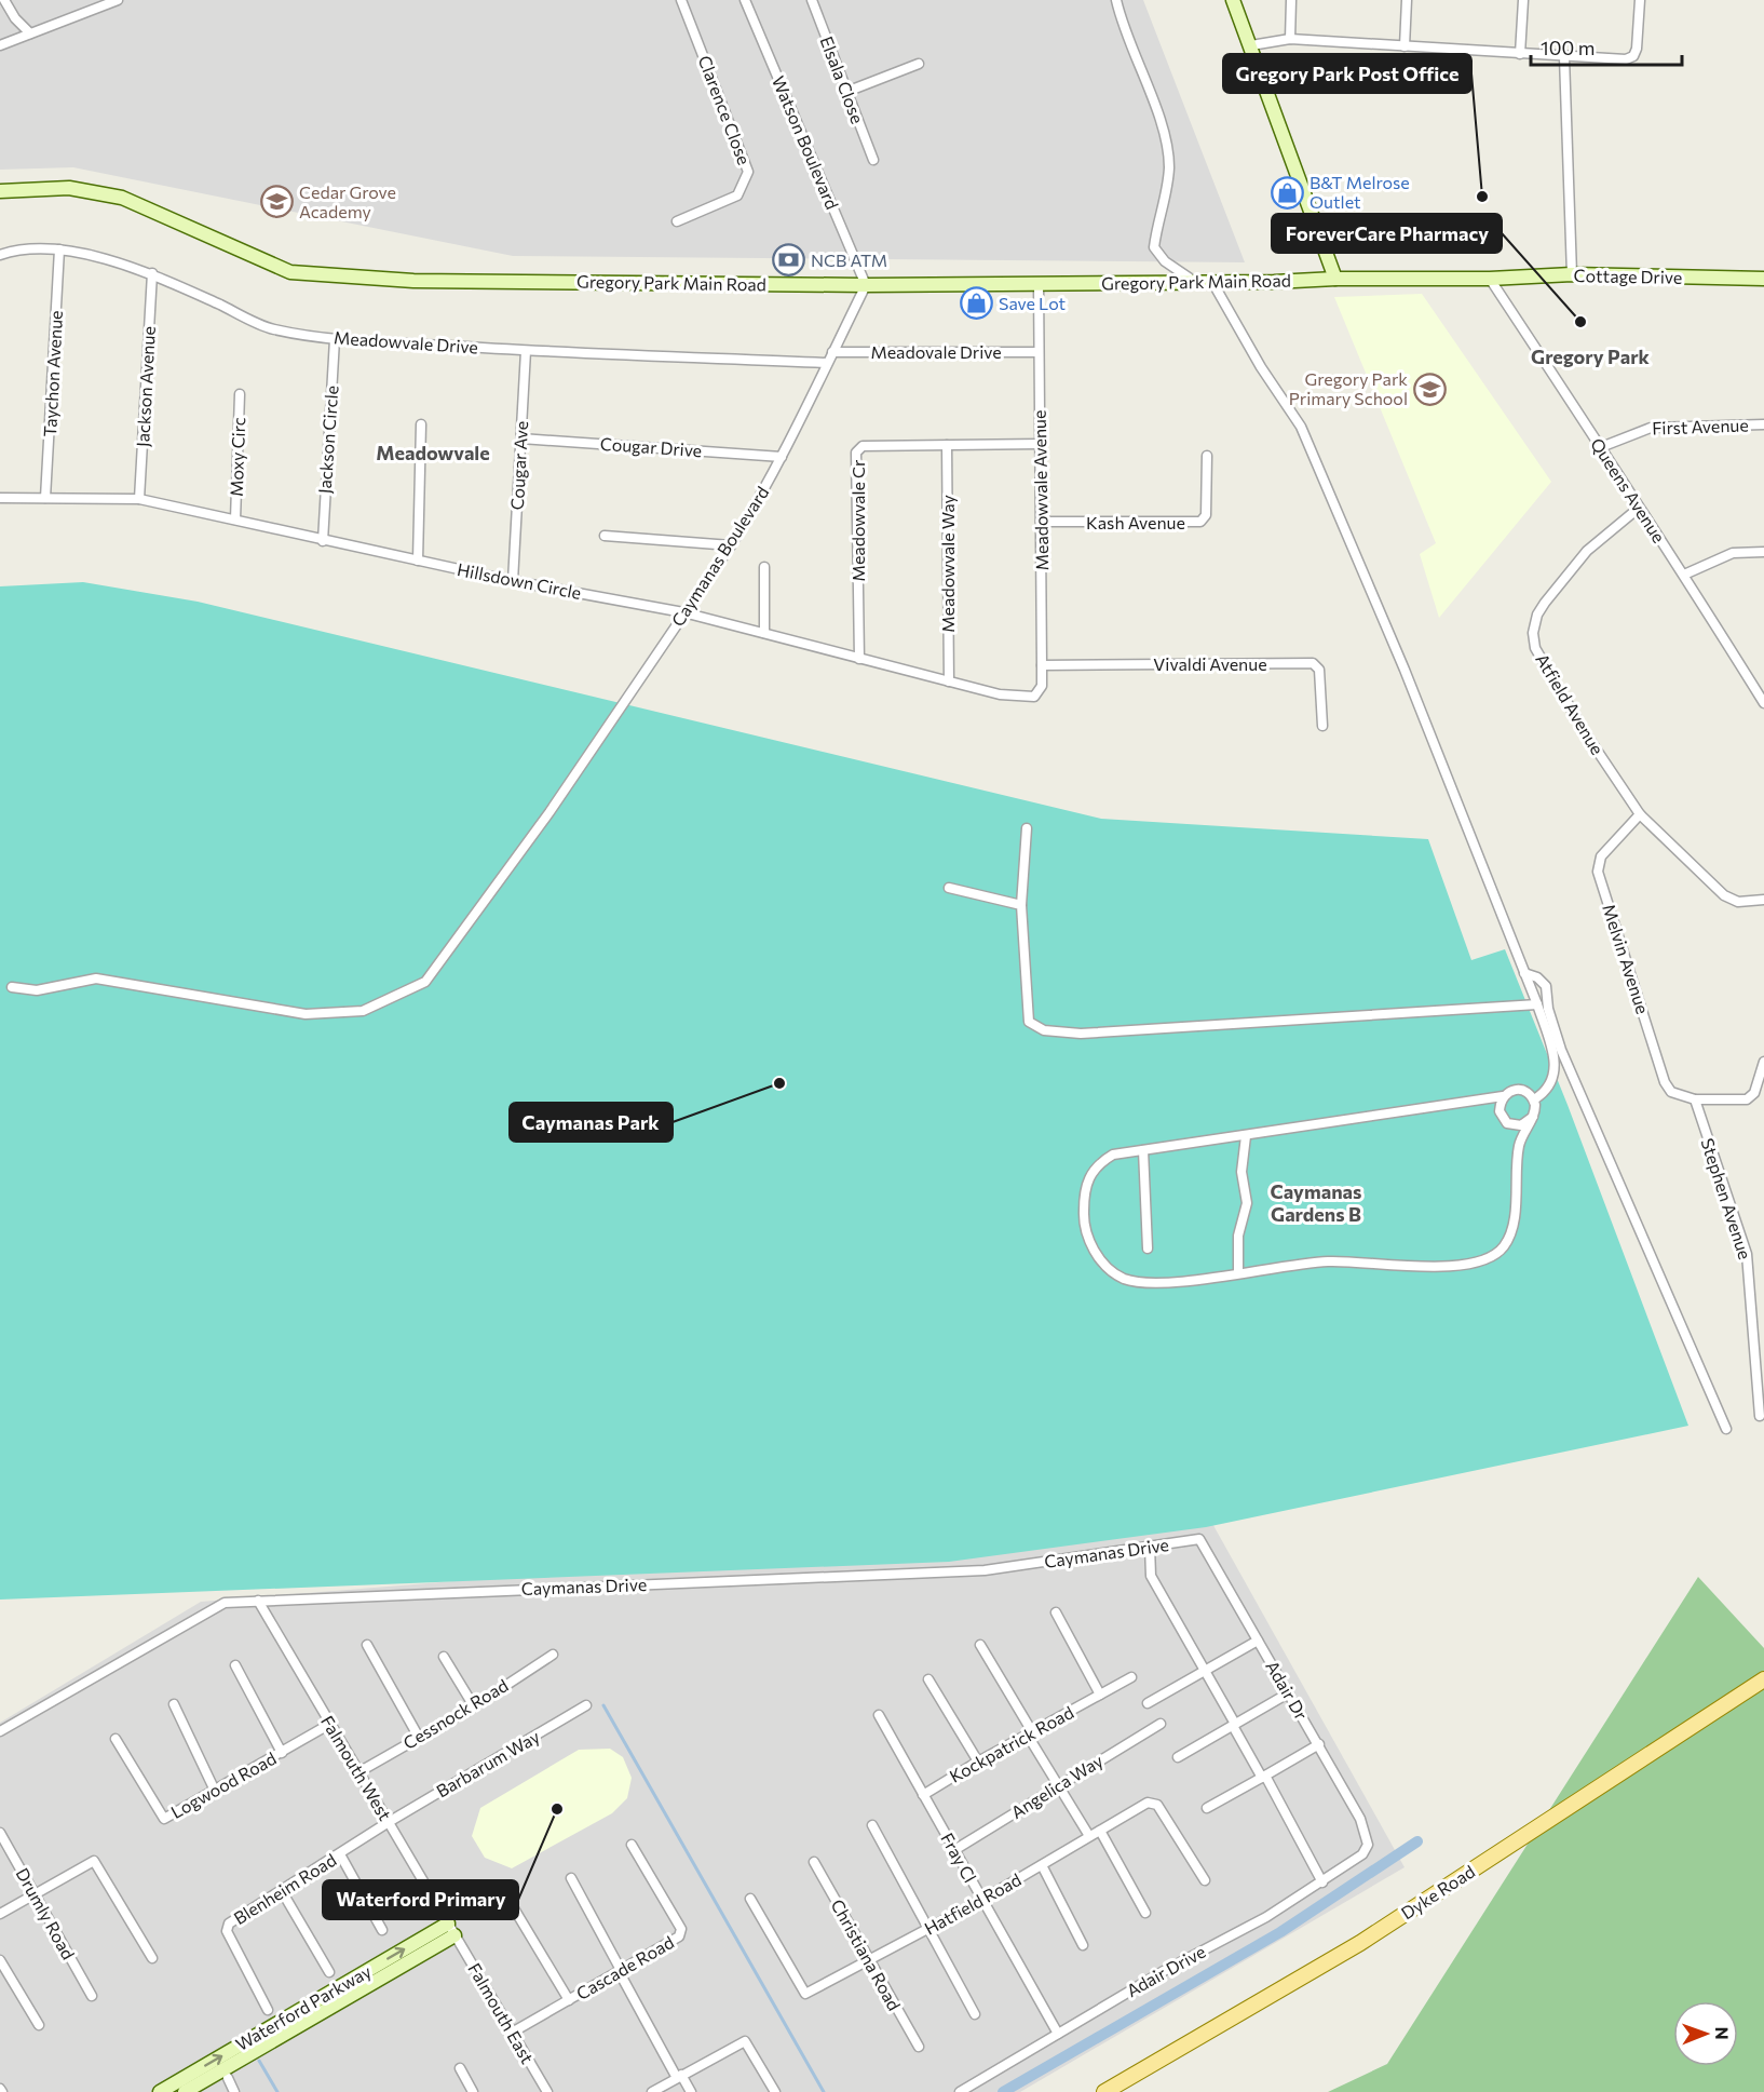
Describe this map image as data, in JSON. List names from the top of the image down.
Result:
{
  "streets": {
    "main road": ["Dyke Road"],
    "street": [
      "Elsala Close",
      "Clarence Close",
      "Watson Boulevard",
      "Cottage Drive",
      "Gregory Park Main Road",
      "Meadowvale Drive",
      "Meadovale Drive",
      "Taychon Avenue",
      "Jackson Avenue",
      "First Avenue",
      "Jackson Circle",
      "Cougar Drive",
      "Moxy Circ",
      "Cougar Ave",
      "Meadowvale Avenue",
      "Queens Avenue",
      "Meadowvale Cr",
      "Kash Avenue",
      "Caymanas Boulevard",
      "Meadowvale Way",
      "Hillsdown Circle",
      "Vivaldi Avenue",
      "Atfield Avenue",
      "Melvin Avenue",
      "Stephen Avenue",
      "Caymanas Drive",
      "Adair Dr",
      "Cessnock Road",
      "Kockpatrick Road",
      "Barbarum Way",
      "Falmouth West",
      "Logwood Road",
      "Angelica Way",
      "Fray Cl",
      "Blenheim Road",
      "Hatfield Road",
      "Drumly Road",
      "Christiana Road",
      "Cascade Road",
      "Adair Drive",
      "Waterford Parkway",
      "Falmouth East"
    ]
  },
  "crossings": [
    ["Watson Boulevard", "Gregory Park Main Road"],
    ["Watson Boulevard", "Caymanas Boulevard"],
    ["Cottage Drive", "Gregory Park Main Road"],
    ["Cottage Drive", "Queens Avenue"],
    ["Gregory Park Main Road", "Meadowvale Avenue"],
    ["Gregory Park Main Road", "Caymanas Boulevard"],
    ["Meadowvale Drive", "Taychon Avenue"],
    ["Meadowvale Drive", "Jackson Avenue"],
    ["Meadowvale Drive", "Jackson Circle"],
    ["Meadowvale Drive", "Cougar Ave"],
    ["Meadowvale Drive", "Caymanas Boulevard"],
    ["Meadovale Drive", "Meadowvale Avenue"],
    ["Meadovale Drive", "Caymanas Boulevard"],
    ["Taychon Avenue", "Hillsdown Circle"],
    ["Jackson Avenue", "Hillsdown Circle"],
    ["First Avenue", "Queens Avenue"],
    ["Jackson Circle", "Hillsdown Circle"],
    ["Cougar Drive", "Cougar Ave"],
    ["Cougar Drive", "Caymanas Boulevard"],
    ["Moxy Circ", "Hillsdown Circle"],
    ["Cougar Ave", "Hillsdown Circle"],
    ["Meadowvale Avenue", "Meadowvale Cr"],
    ["Meadowvale Avenue", "Kash Avenue"],
    ["Meadowvale Avenue", "Hillsdown Circle"],
    ["Meadowvale Avenue", "Vivaldi Avenue"],
    ["Queens Avenue", "Atfield Avenue"],
    ["Meadowvale Cr", "Meadowvale Way"],
    ["Meadowvale Cr", "Hillsdown Circle"],
    ["Caymanas Boulevard", "Hillsdown Circle"],
    ["Meadowvale Way", "Hillsdown Circle"],
    ["Atfield Avenue", "Melvin Avenue"],
    ["Melvin Avenue", "Stephen Avenue"],
    ["Caymanas Drive", "Adair Dr"],
    ["Caymanas Drive", "Falmouth West"],
    ["Adair Dr", "Adair Drive"],
    ["Cessnock Road", "Falmouth West"],
    ["Kockpatrick Road", "Fray Cl"],
    ["Barbarum Way", "Falmouth West"],
    ["Barbarum Way", "Blenheim Road"],
    ["Falmouth West", "Logwood Road"],
    ["Falmouth West", "Blenheim Road"],
    ["Falmouth West", "Waterford Parkway"],
    ["Falmouth West", "Falmouth East"],
    ["Angelica Way", "Fray Cl"],
    ["Fray Cl", "Hatfield Road"],
    ["Fray Cl", "Adair Drive"],
    ["Hatfield Road", "Christiana Road"],
    ["Cascade Road", "Falmouth East"],
    ["Waterford Parkway", "Falmouth East"]
  ],
  "districts": ["Gregory Park", "Meadowvale", "Caymanas Gardens B"],
  "places": {
    "shop": ["B&T Melrose Outlet", "Save Lot"],
    "other": [
      "Gregory Park Post Office",
      "ForeverCare Pharmacy",
      "Caymanas Park",
      "Waterford Primary"
    ],
    "school or university": ["Cedar Grove Academy", "Gregory Park Primary School"],
    "bank": ["NCB ATM"]
  },
  "scale_bar": "100 m",
  "north": "right"
}
